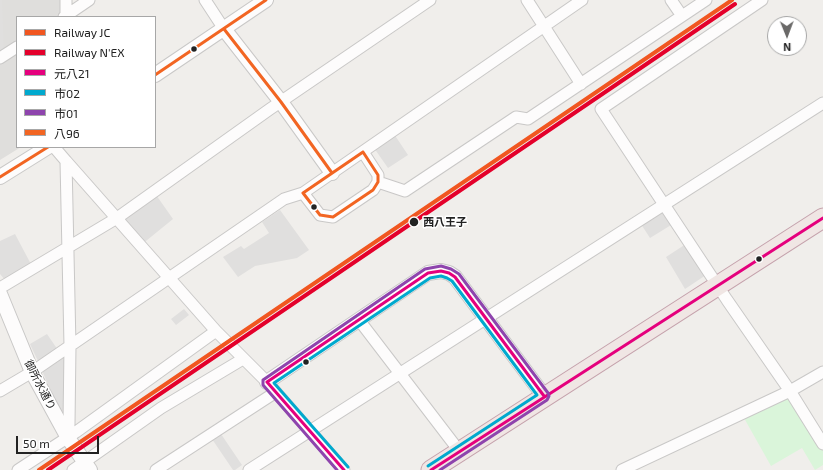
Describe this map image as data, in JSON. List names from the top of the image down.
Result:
{
  "streets": {
    "street": ["御所水通り"]
  },
  "places": ["西八王子"],
  "lines": [
    "rail line JC",
    "transit line 八96",
    "rail line N'EX",
    "transit line 元八21",
    "transit line 市01",
    "transit line 市02"
  ],
  "legend": [
    "Railway JC",
    "Railway N'EX",
    "元八21",
    "市02",
    "市01",
    "八96"
  ],
  "scale_bar": "50 m",
  "north": "bottom"
}
